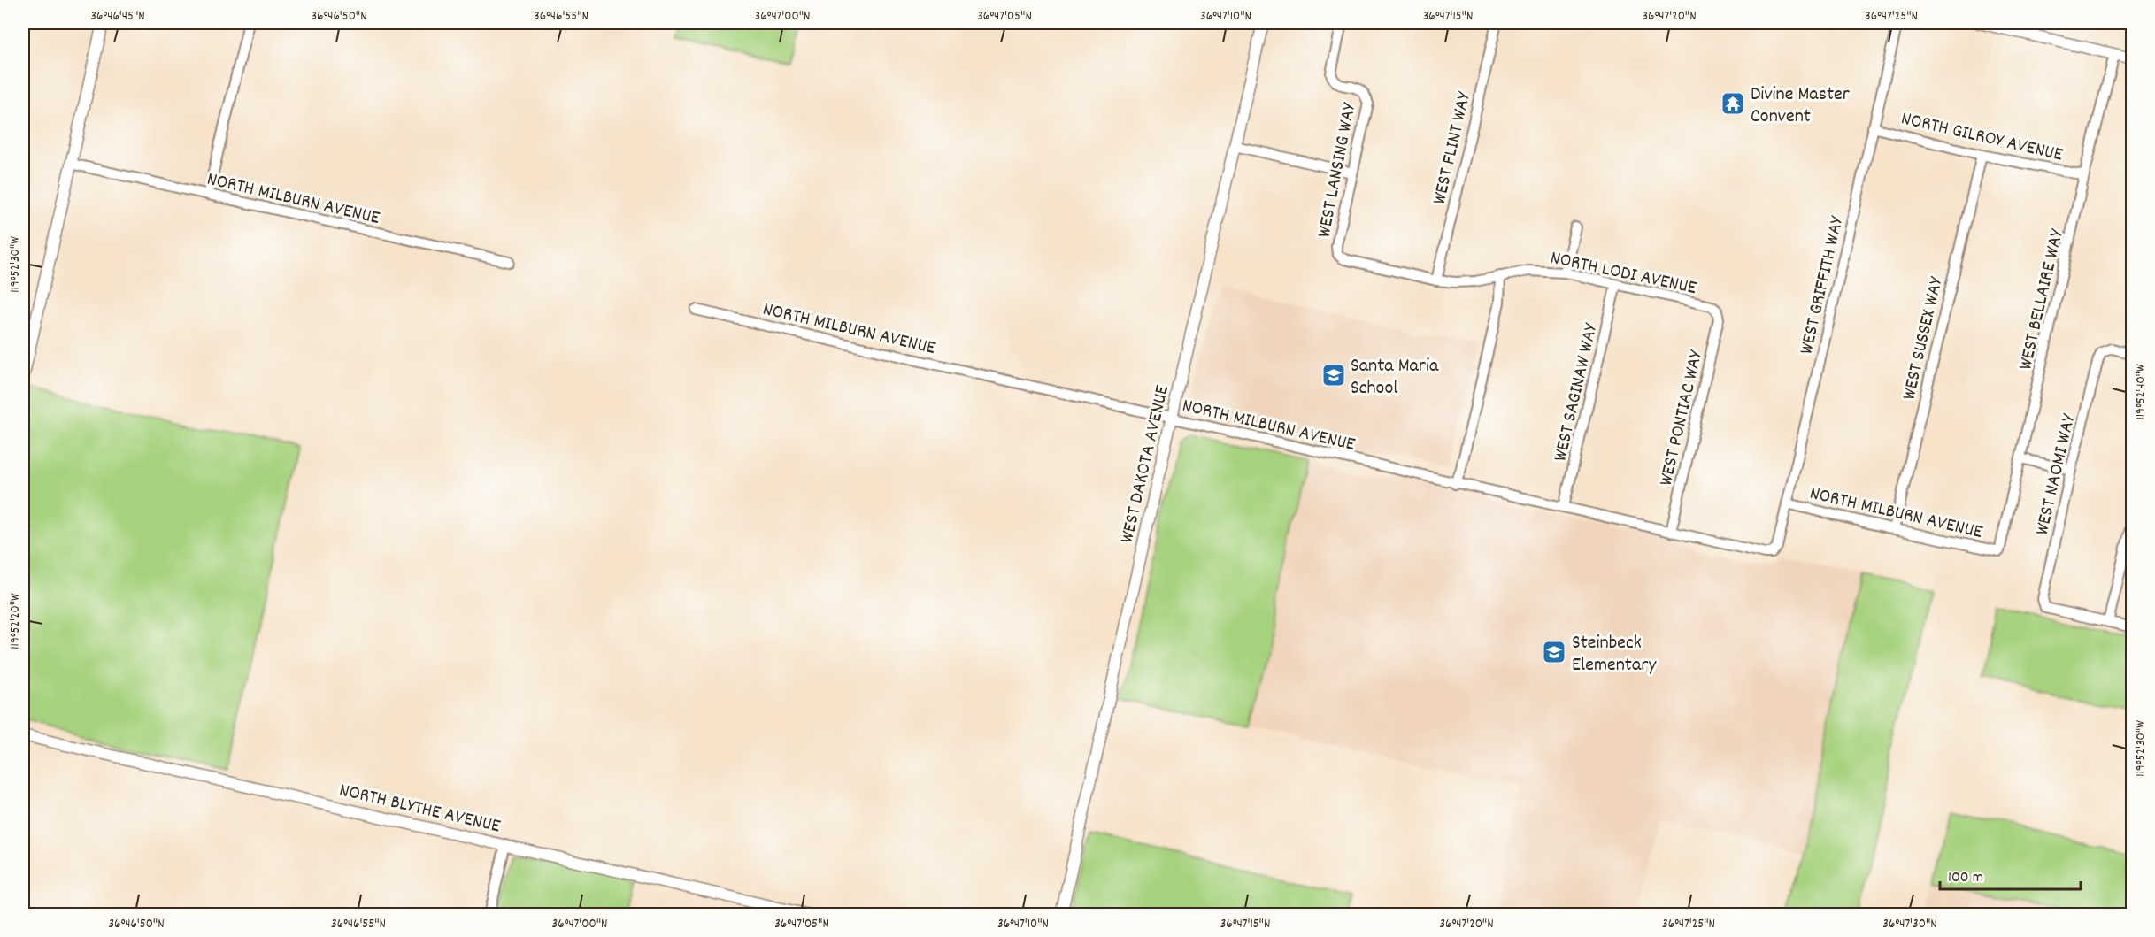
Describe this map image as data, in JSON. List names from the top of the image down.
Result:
{
  "streets": {
    "street": [
      "NORTH GILROY AVENUE",
      "WEST FLINT WAY",
      "WEST LANSING WAY",
      "NORTH MILBURN AVENUE",
      "NORTH LODI AVENUE",
      "WEST GRIFFITH WAY",
      "WEST BELLAIRE WAY",
      "WEST SUSSEX WAY",
      "WEST SAGINAW WAY",
      "WEST PONTIAC WAY",
      "WEST DAKOTA AVENUE",
      "WEST NAOMI WAY",
      "NORTH BLYTHE AVENUE"
    ]
  },
  "crossings": [
    ["NORTH GILROY AVENUE", "WEST GRIFFITH WAY"],
    ["NORTH GILROY AVENUE", "WEST BELLAIRE WAY"],
    ["NORTH GILROY AVENUE", "WEST SUSSEX WAY"],
    ["WEST FLINT WAY", "NORTH LODI AVENUE"],
    ["WEST LANSING WAY", "NORTH LODI AVENUE"],
    ["NORTH MILBURN AVENUE", "WEST GRIFFITH WAY"],
    ["NORTH MILBURN AVENUE", "WEST BELLAIRE WAY"],
    ["NORTH MILBURN AVENUE", "WEST SUSSEX WAY"],
    ["NORTH MILBURN AVENUE", "WEST SAGINAW WAY"],
    ["NORTH MILBURN AVENUE", "WEST PONTIAC WAY"],
    ["NORTH MILBURN AVENUE", "WEST DAKOTA AVENUE"],
    ["NORTH LODI AVENUE", "WEST SAGINAW WAY"],
    ["NORTH LODI AVENUE", "WEST PONTIAC WAY"]
  ],
  "places": {
    "temple": ["Divine Master Convent"],
    "school or university": ["Santa Maria School", "Steinbeck Elementary"]
  },
  "scale_bar": "100 m",
  "coordinates": [
    "36°46'45\"N",
    "36°46'50\"N",
    "36°46'55\"N",
    "36°47'00\"N",
    "36°47'05\"N",
    "36°47'10\"N",
    "36°47'15\"N",
    "36°47'20\"N",
    "36°47'25\"N",
    "119°52'30\"W",
    "119°52'40\"W",
    "119°52'20\"W",
    "36°47'30\"N"
  ]
}
